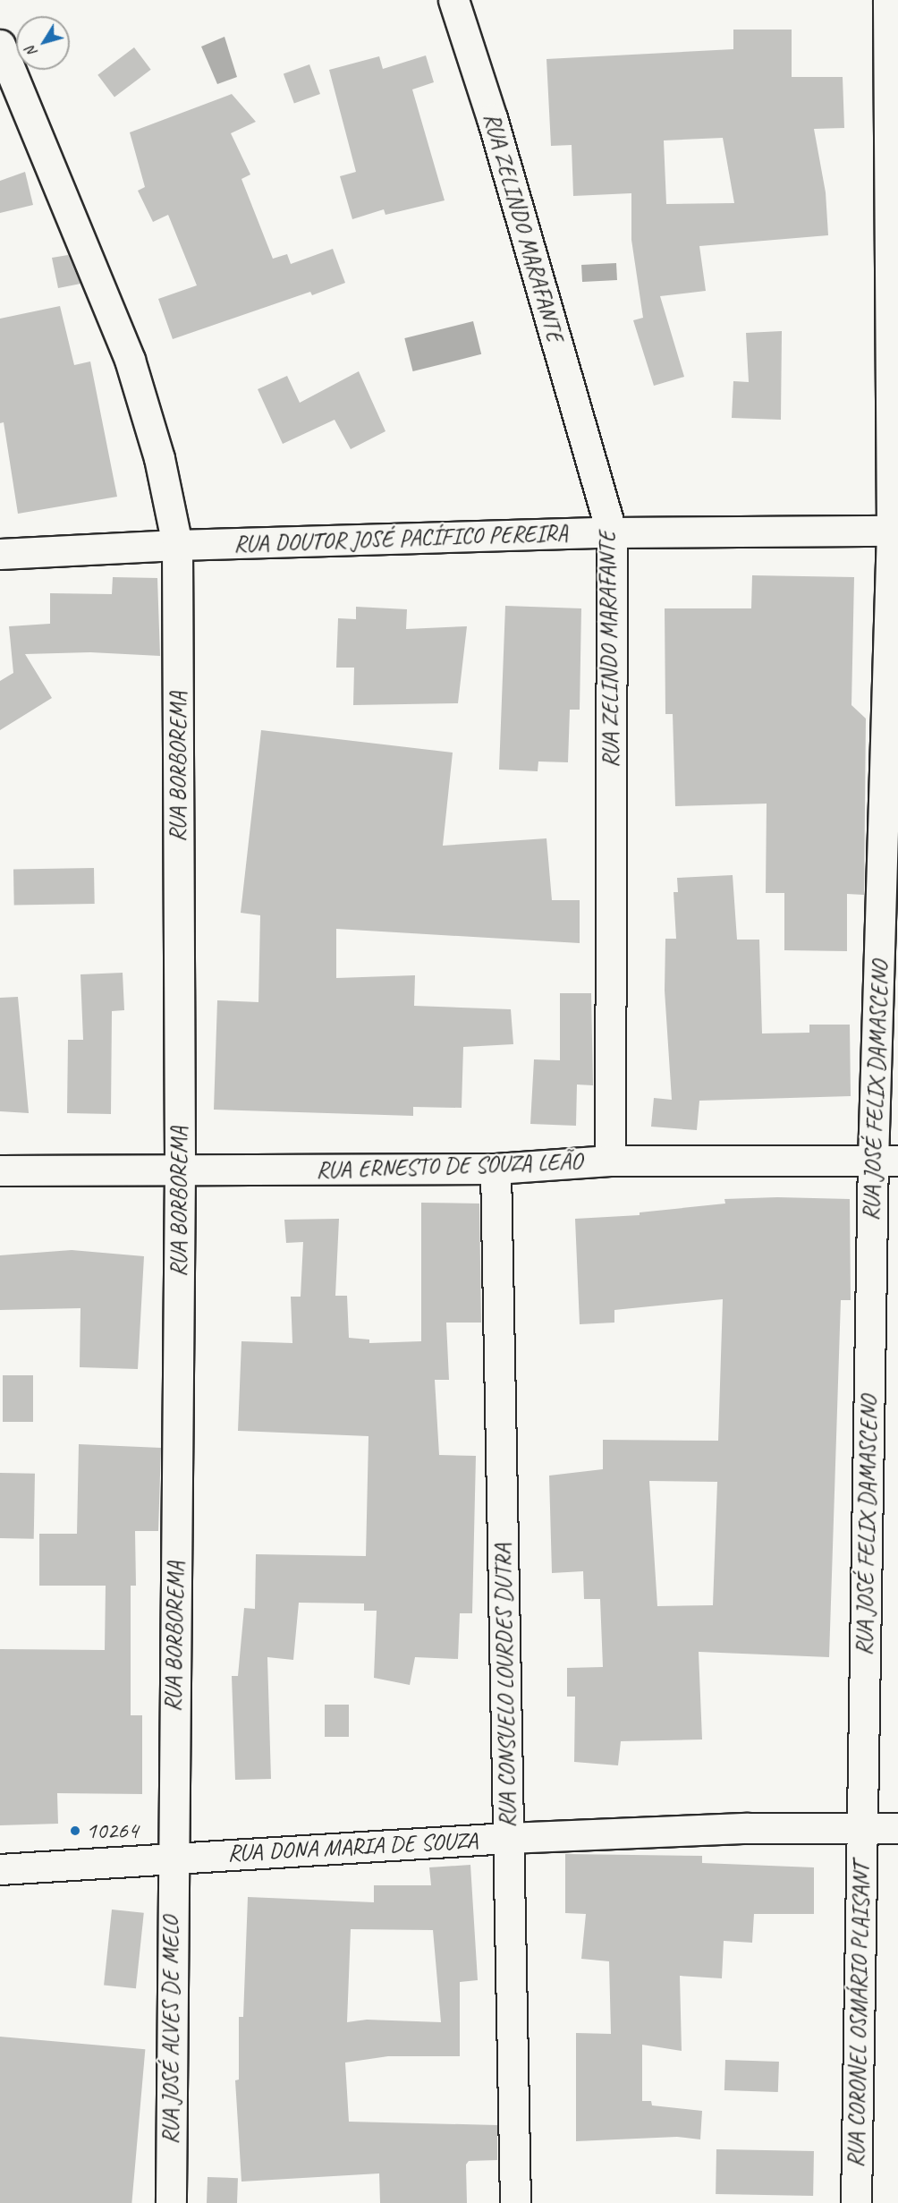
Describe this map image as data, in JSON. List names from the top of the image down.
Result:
{
  "streets": {
    "street": [
      "RUA ZELINDO MARAFANTE",
      "RUA DOUTOR JOSÉ PACÍFICO PEREIRA",
      "RUA BORBOREMA",
      "RUA JOSÉ FELIX DAMASCENO",
      "RUA ERNESTO DE SOUZA LEÃO",
      "RUA CONSUELO LOURDES DUTRA",
      "RUA DONA MARIA DE SOUZA",
      "RUA CORONEL OSMÁRIO PLAISANT",
      "RUA JOSÉ ALVES DE MELO"
    ]
  },
  "crossings": [
    ["RUA ZELINDO MARAFANTE", "RUA DOUTOR JOSÉ PACÍFICO PEREIRA"],
    ["RUA ZELINDO MARAFANTE", "RUA ERNESTO DE SOUZA LEÃO"],
    ["RUA DOUTOR JOSÉ PACÍFICO PEREIRA", "RUA BORBOREMA"],
    ["RUA DOUTOR JOSÉ PACÍFICO PEREIRA", "RUA JOSÉ FELIX DAMASCENO"],
    ["RUA BORBOREMA", "RUA ERNESTO DE SOUZA LEÃO"],
    ["RUA BORBOREMA", "RUA DONA MARIA DE SOUZA"],
    ["RUA BORBOREMA", "RUA JOSÉ ALVES DE MELO"],
    ["RUA JOSÉ FELIX DAMASCENO", "RUA ERNESTO DE SOUZA LEÃO"],
    ["RUA JOSÉ FELIX DAMASCENO", "RUA DONA MARIA DE SOUZA"],
    ["RUA JOSÉ FELIX DAMASCENO", "RUA CORONEL OSMÁRIO PLAISANT"],
    ["RUA ERNESTO DE SOUZA LEÃO", "RUA CONSUELO LOURDES DUTRA"],
    ["RUA CONSUELO LOURDES DUTRA", "RUA DONA MARIA DE SOUZA"],
    ["RUA DONA MARIA DE SOUZA", "RUA CORONEL OSMÁRIO PLAISANT"],
    ["RUA DONA MARIA DE SOUZA", "RUA JOSÉ ALVES DE MELO"]
  ],
  "places": ["10264"],
  "north": "bottom left"
}
